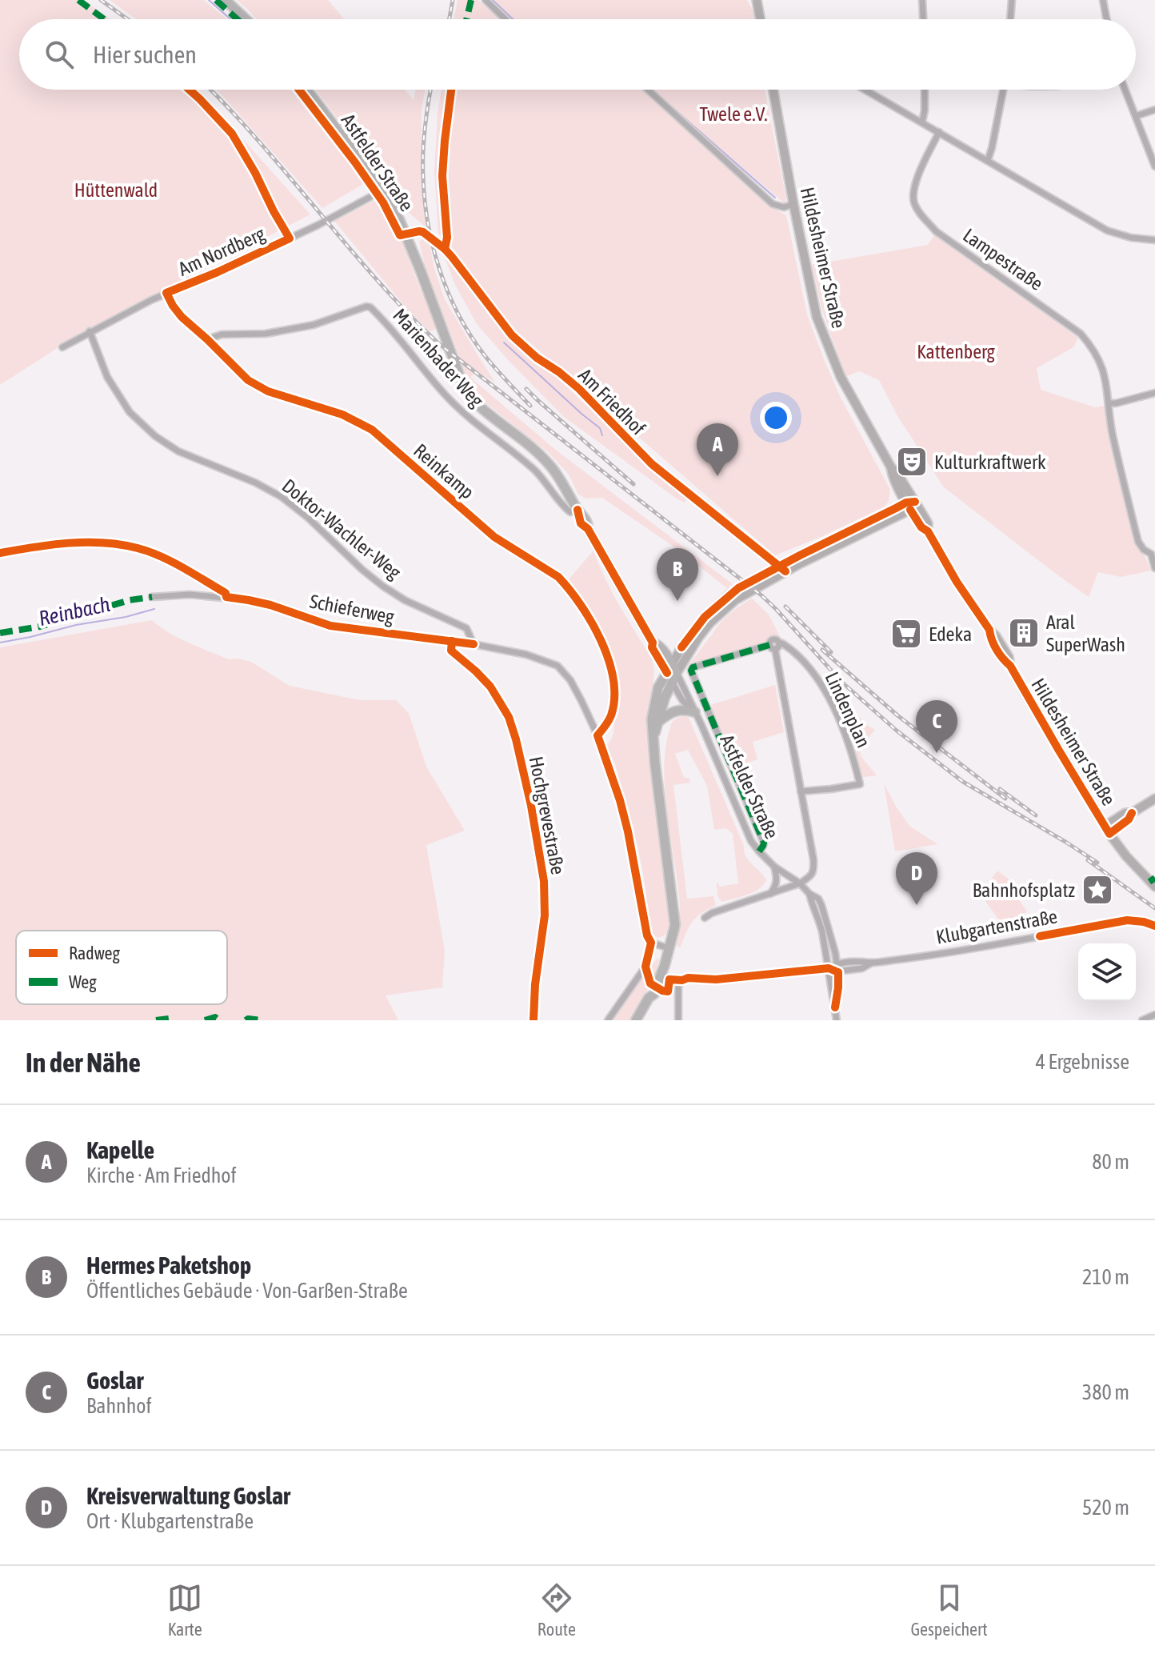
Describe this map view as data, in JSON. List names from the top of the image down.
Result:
{
  "streets": {
    "main road": ["Astfelder Straße", "Hildesheimer Straße"],
    "street": [
      "Am Nordberg",
      "Lampestraße",
      "Marienbader Weg",
      "Am Friedhof",
      "Reinkamp",
      "Doktor-Wachler-Weg",
      "Schieferweg",
      "Lindenplan",
      "Hochgrevestraße",
      "Klubgartenstraße"
    ]
  },
  "crossings": [
    ["Astfelder Straße", "Am Nordberg"],
    ["Astfelder Straße", "Marienbader Weg"],
    ["Astfelder Straße", "Am Friedhof"],
    ["Astfelder Straße", "Klubgartenstraße"],
    ["Am Nordberg", "Reinkamp"],
    ["Am Nordberg", "Doktor-Wachler-Weg"],
    ["Marienbader Weg", "Reinkamp"],
    ["Reinkamp", "Schieferweg"],
    ["Doktor-Wachler-Weg", "Schieferweg"],
    ["Schieferweg", "Hochgrevestraße"]
  ],
  "water": ["Reinbach"],
  "parks": ["Twele e.V.", "Hüttenwald", "Kattenberg"],
  "places": {
    "theatre": ["Kulturkraftwerk"],
    "building": ["Aral SuperWash"],
    "supermarket": ["Edeka"],
    "place": ["Bahnhofsplatz"]
  },
  "legend": ["Radweg", "Weg"],
  "page": {
    "search": "Hier suchen",
    "pins": [
      "A",
      "B",
      "C",
      "D"
    ],
    "heading": ["In der Nähe", "4 Ergebnisse"],
    "list": [
      {
        "mark": "A",
        "name": "Kapelle",
        "note": "Kirche · Am Friedhof",
        "value": "80 m"
      },
      {
        "mark": "B",
        "name": "Hermes Paketshop",
        "note": "Öffentliches Gebäude · Von-Garßen-Straße",
        "value": "210 m"
      },
      {
        "mark": "C",
        "name": "Goslar",
        "note": "Bahnhof",
        "value": "380 m"
      },
      {
        "mark": "D",
        "name": "Kreisverwaltung Goslar",
        "note": "Ort · Klubgartenstraße",
        "value": "520 m"
      }
    ],
    "nav": ["Karte", "Route", "Gespeichert"]
  }
}
